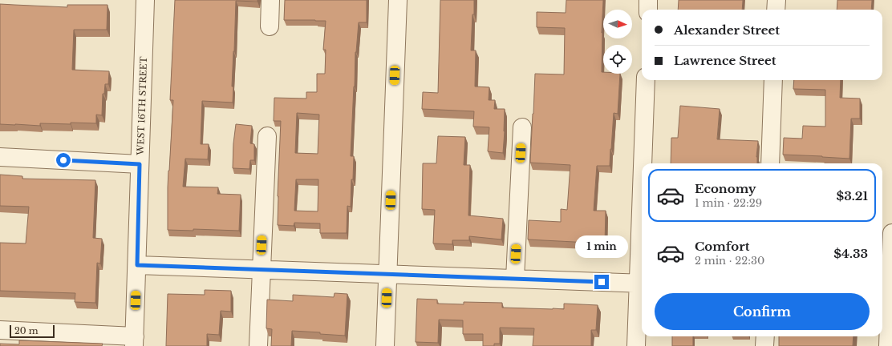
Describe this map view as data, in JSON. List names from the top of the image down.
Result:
{
  "streets": {
    "street": ["WEST 16TH STREET"]
  },
  "scale_bar": "20 m",
  "north": "right",
  "page": {
    "banner": ["Alexander Street", "Lawrence Street"],
    "list": [
      {
        "name": "Economy",
        "note": "1 min · 22:29",
        "value": "$3.21"
      },
      {
        "name": "Comfort",
        "note": "2 min · 22:30",
        "value": "$4.33"
      }
    ],
    "bubble": "1 min",
    "buttons": "Confirm",
    "scale": "20 m"
  }
}
